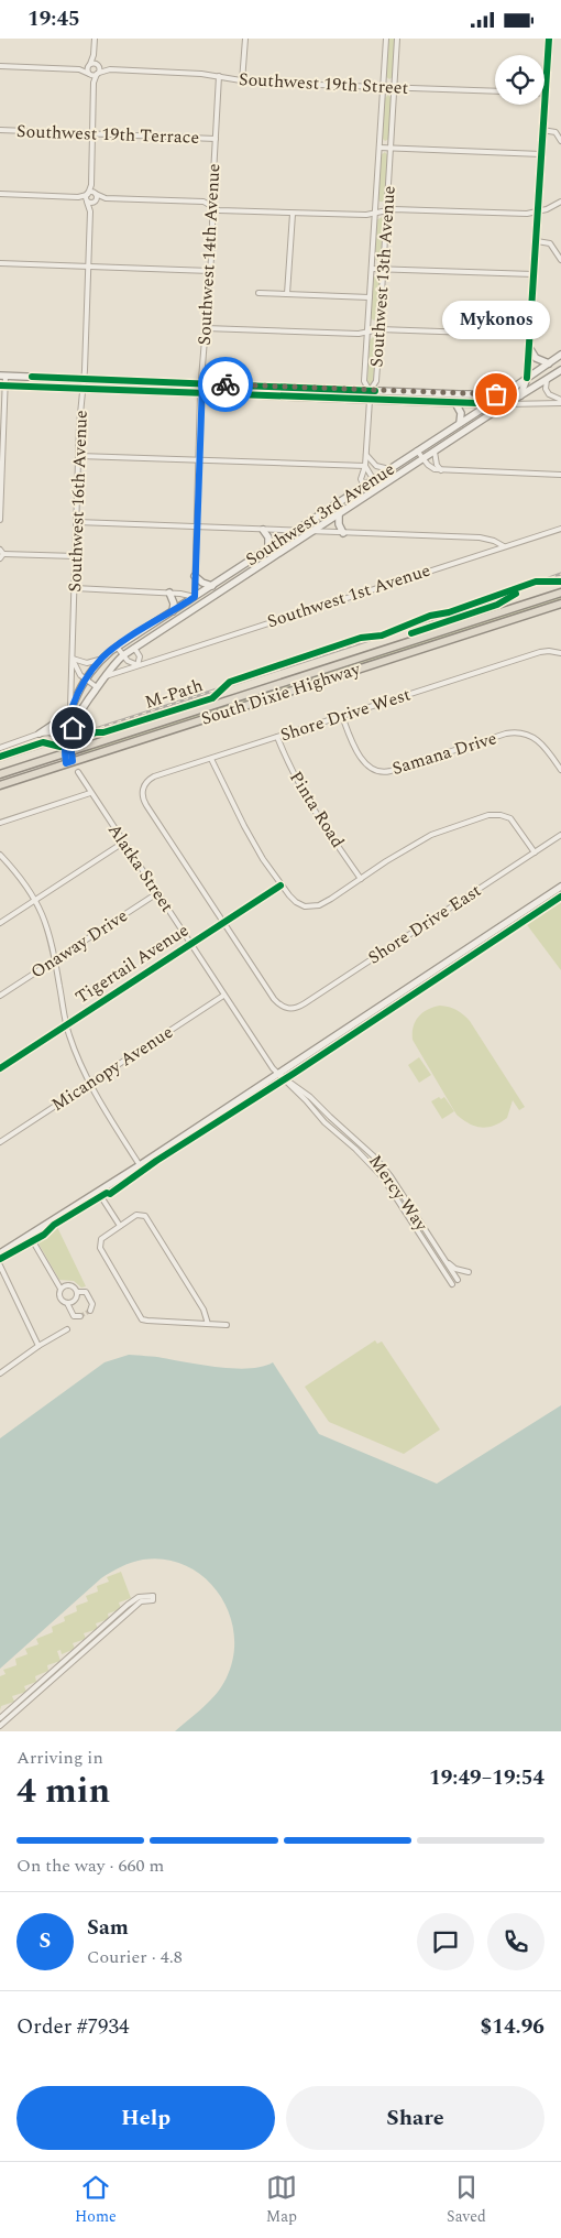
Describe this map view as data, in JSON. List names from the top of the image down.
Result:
{
  "streets": {
    "highway": ["South Dixie Highway"],
    "main road": ["Southwest 16th Avenue", "Southwest 3rd Avenue"],
    "street": [
      "Southwest 19th Street",
      "Southwest 19th Terrace",
      "Southwest 14th Avenue",
      "Southwest 13th Avenue",
      "Southwest 1st Avenue",
      "Shore Drive West",
      "Samana Drive",
      "Pinta Road",
      "Alatka Street",
      "Shore Drive East",
      "Onaway Drive",
      "Tigertail Avenue",
      "Micanopy Avenue",
      "Mercy Way"
    ],
    "cycle path": ["M-Path"]
  },
  "crossings": [
    ["Southwest 19th Street", "Southwest 14th Avenue"],
    ["Southwest 19th Street", "Southwest 13th Avenue"],
    ["Southwest 19th Terrace", "Southwest 14th Avenue"],
    ["Southwest 14th Avenue", "Southwest 3rd Avenue"],
    ["Southwest 16th Avenue", "Southwest 3rd Avenue"],
    ["Southwest 16th Avenue", "South Dixie Highway"],
    ["Southwest 3rd Avenue", "Southwest 1st Avenue"],
    ["Shore Drive West", "Samana Drive"],
    ["Shore Drive West", "Pinta Road"],
    ["Shore Drive West", "Shore Drive East"],
    ["Shore Drive West", "Tigertail Avenue"],
    ["Alatka Street", "Onaway Drive"],
    ["Alatka Street", "Tigertail Avenue"],
    ["Alatka Street", "Micanopy Avenue"],
    ["Alatka Street", "Mercy Way"],
    ["Shore Drive East", "Tigertail Avenue"]
  ],
  "places": ["Mykonos"],
  "page": {
    "status": "19:45",
    "bubble": "Mykonos",
    "heading": ["4 min", "Arriving in", "19:49–19:54"],
    "panel": [
      "Sam",
      "Courier · 4.8",
      "Order #7934",
      "$14.96"
    ],
    "bar": "On the way · 660 m",
    "round": "S",
    "buttons": ["Help", "Share"],
    "tabs": ["Home", "Map", "Saved"]
  }
}
